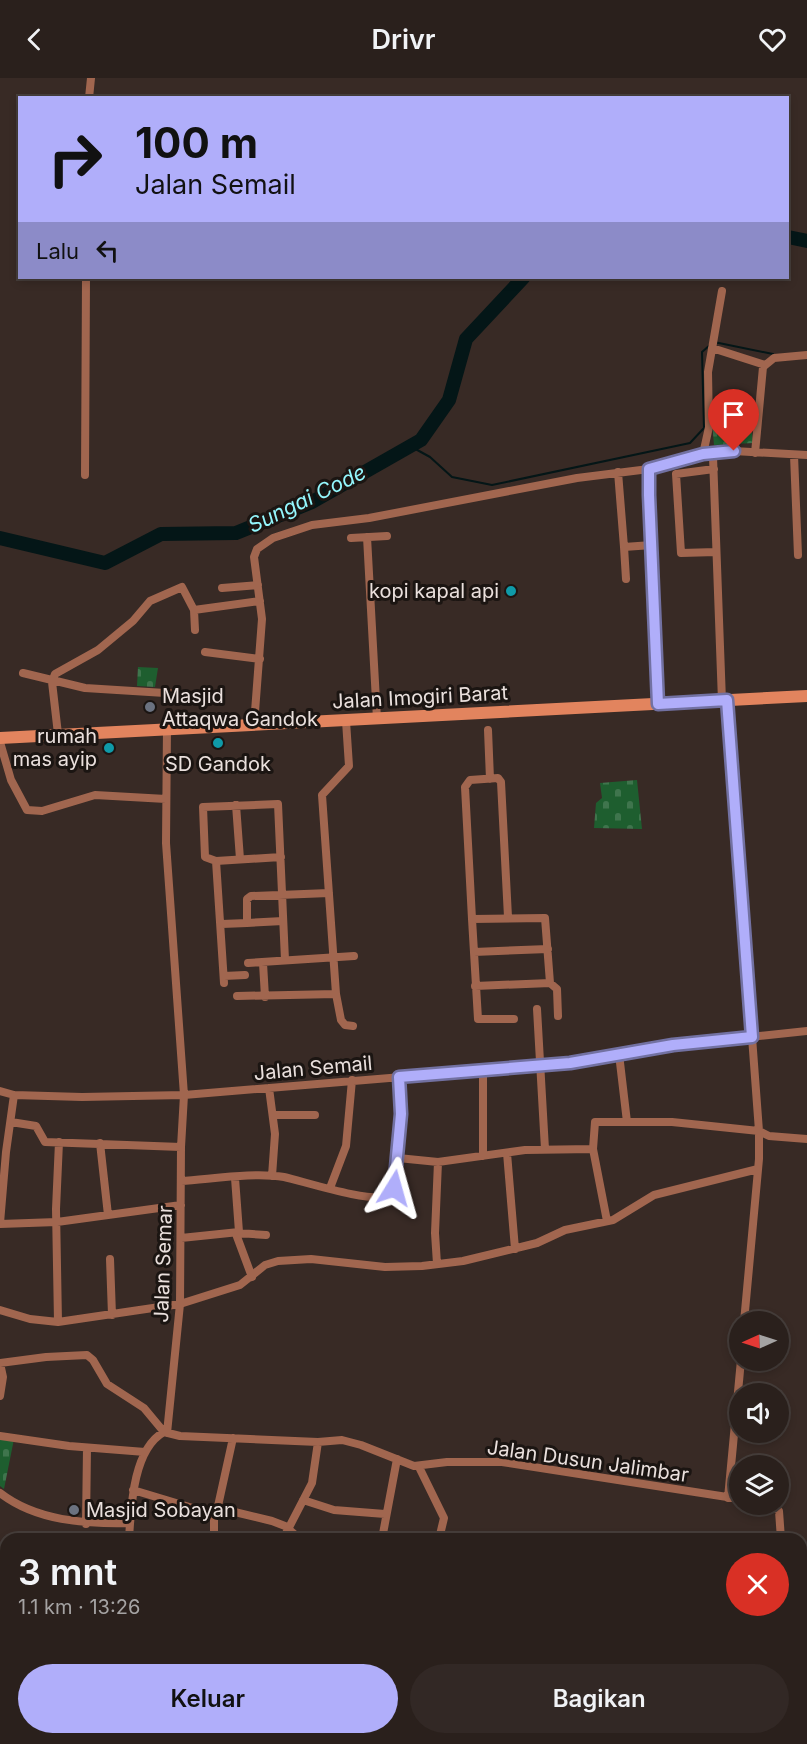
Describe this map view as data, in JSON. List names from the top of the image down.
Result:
{
  "streets": {
    "main road": ["Jalan Imogiri Barat"],
    "street": ["Jalan Semail", "Jalan Semar", "Jalan Dusun Jalimbar"]
  },
  "crossings": [
    ["Jalan Imogiri Barat", "Jalan Semar"],
    ["Jalan Semail", "Jalan Semar"],
    ["Jalan Semar", "Jalan Dusun Jalimbar"]
  ],
  "water": ["Sungai Code"],
  "places": [
    "kopi kapal api",
    "Masjid Attaqwa Gandok",
    "SD Gandok",
    "rumah mas ayip",
    "Masjid Sobayan"
  ],
  "north": "left",
  "page": {
    "header": "Drivr",
    "turn": ["100 m", "Jalan Semail"],
    "then": "Lalu",
    "heading": ["3 mnt", "1.1 km · 13:26"],
    "buttons": ["Keluar", "Bagikan"]
  }
}
